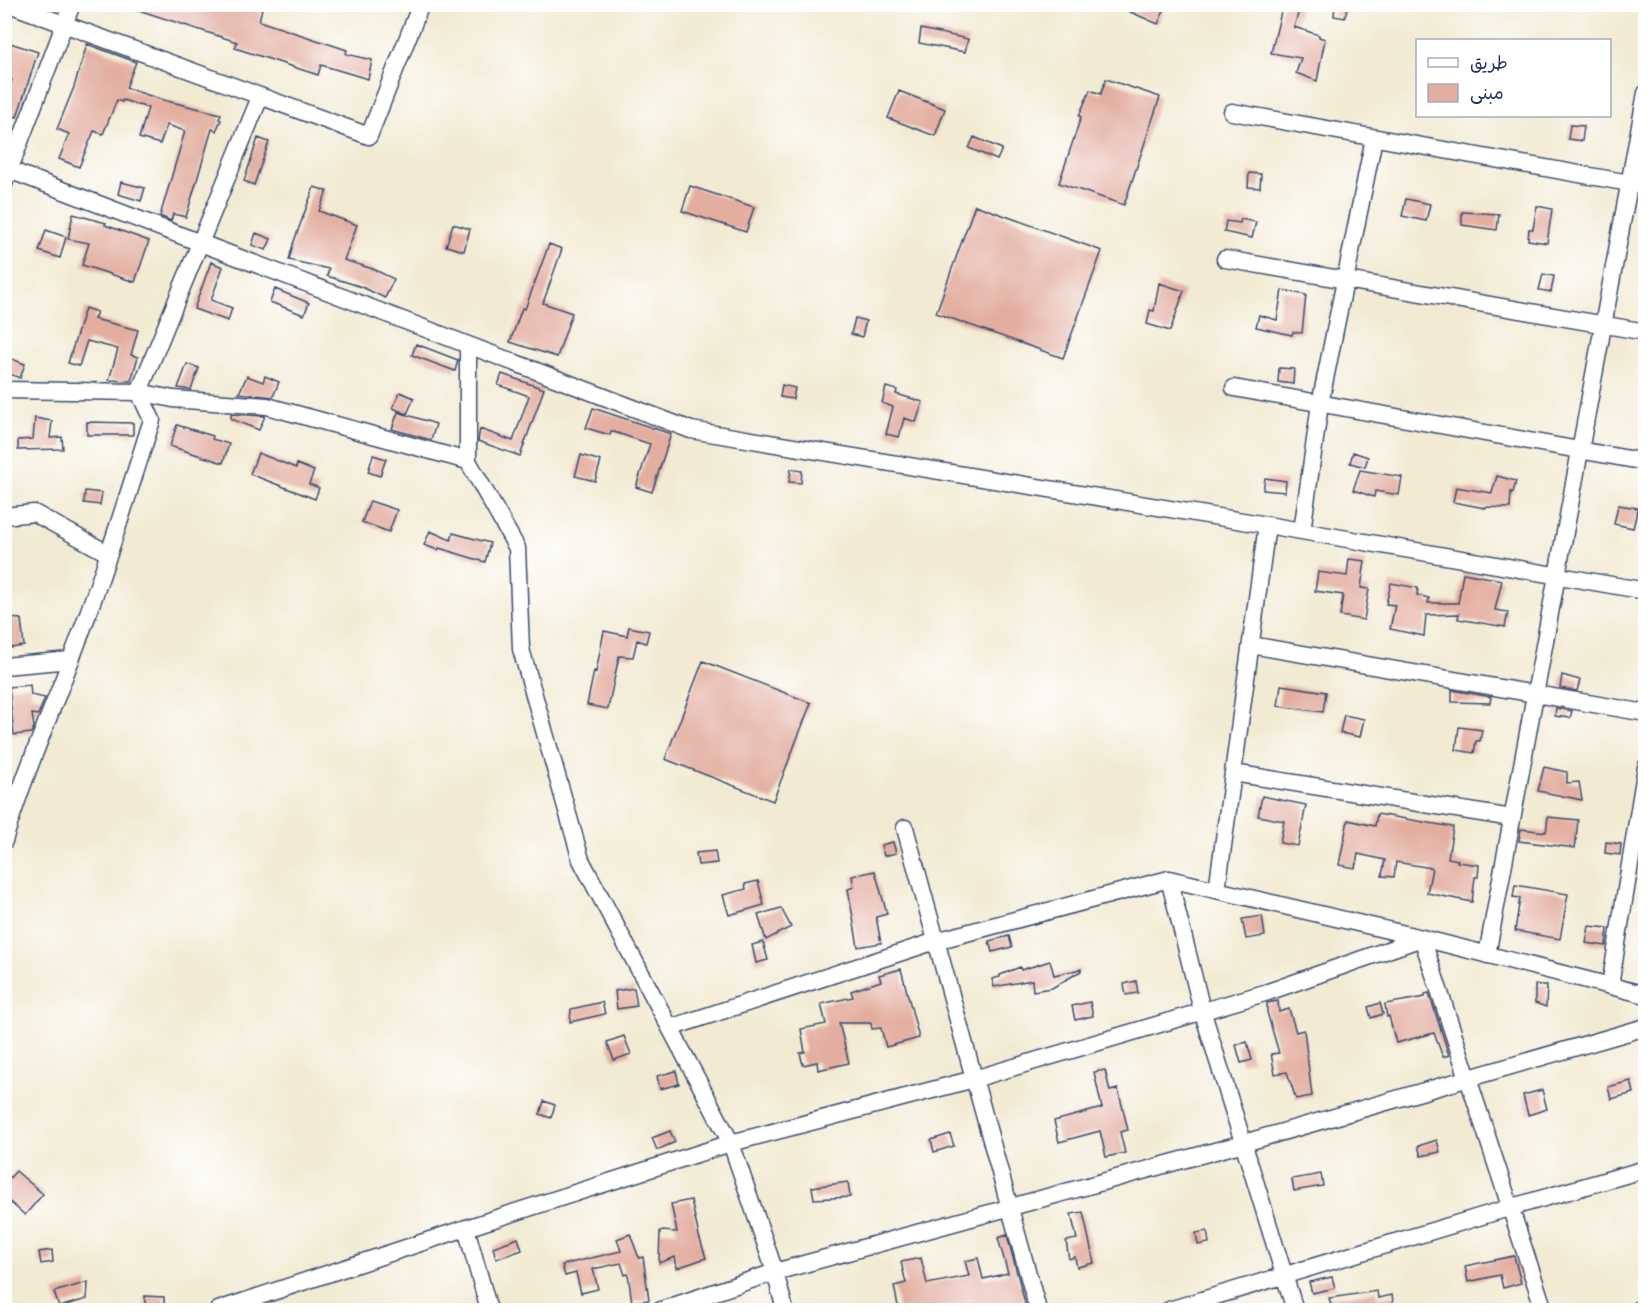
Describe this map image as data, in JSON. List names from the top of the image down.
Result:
{
  "legend": ["طريق", "مبنى"]
}
